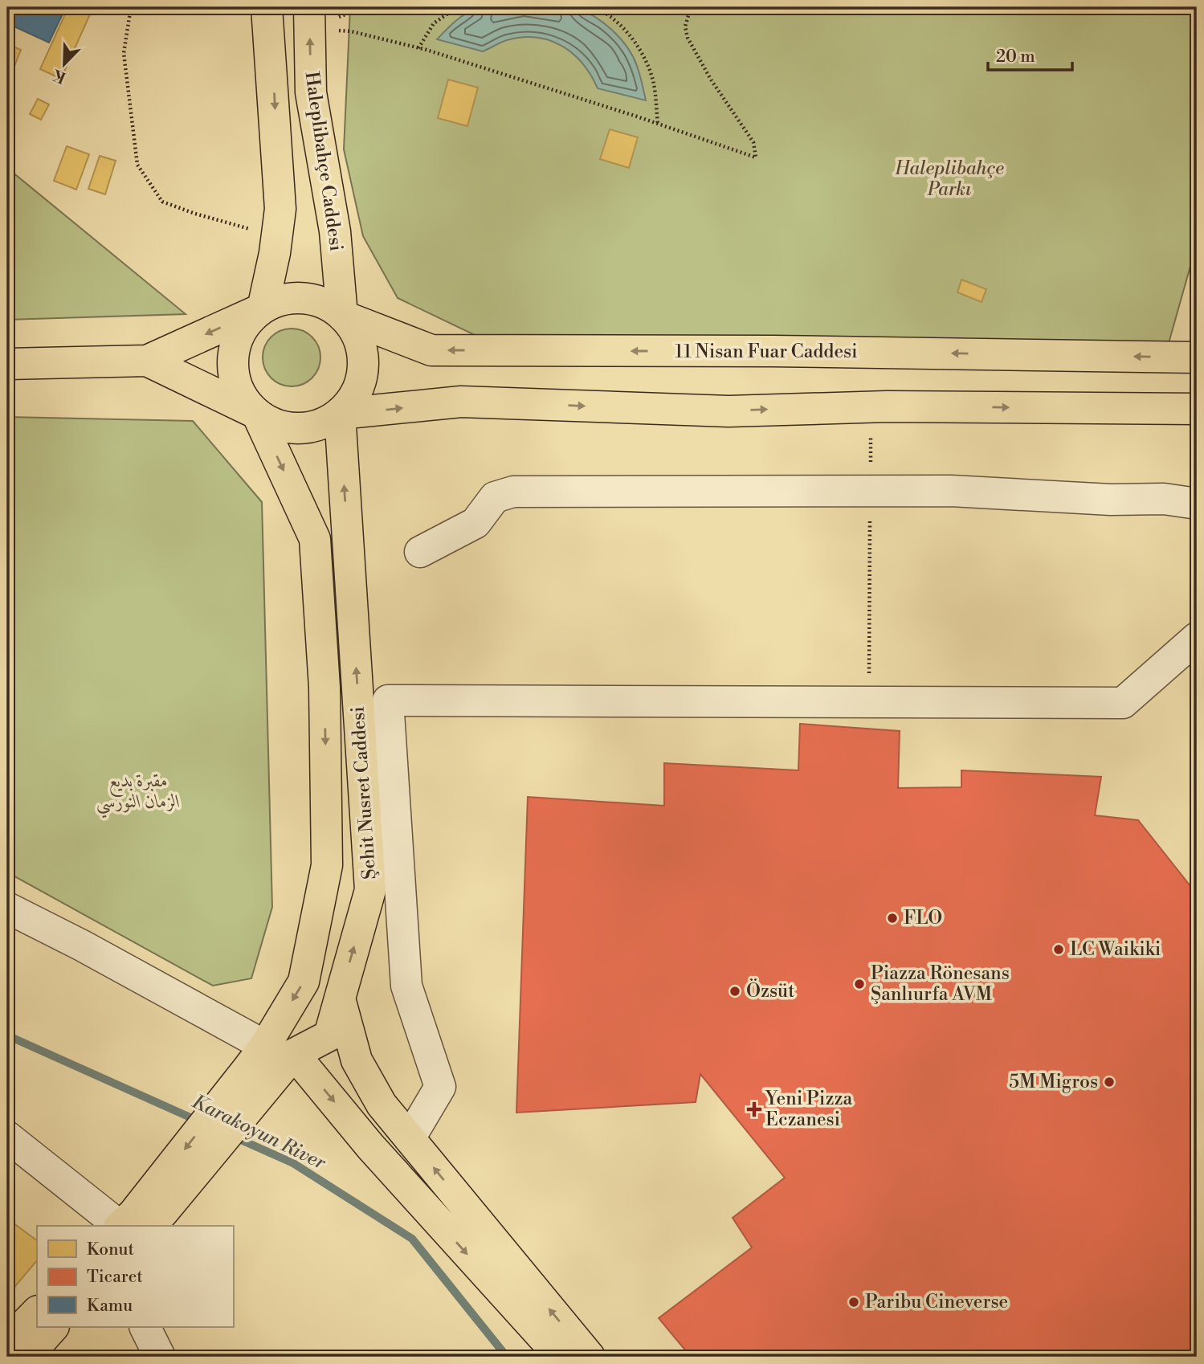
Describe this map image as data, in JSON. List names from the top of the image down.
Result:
{
  "streets": {
    "main road": ["Haleplibahçe Caddesi", "11 Nisan Fuar Caddesi", "Şehit Nusret Caddesi"]
  },
  "crossings": [
    ["Haleplibahçe Caddesi", "11 Nisan Fuar Caddesi"],
    ["Haleplibahçe Caddesi", "Şehit Nusret Caddesi"],
    ["11 Nisan Fuar Caddesi", "Şehit Nusret Caddesi"]
  ],
  "water": ["Karakoyun River"],
  "parks": ["Haleplibahçe Parkı", "مقبرة بديع الزمان النورسي"],
  "places": {
    "other": [
      "FLO",
      "LC Waikiki",
      "Piazza Rönesans Şanlıurfa AVM",
      "Özsüt",
      "5M Migros",
      "Paribu Cineverse"
    ],
    "health": ["Yeni Pizza Eczanesi"]
  },
  "legend": ["Konut", "Ticaret", "Kamu"],
  "scale_bar": "20 m",
  "north": "bottom left"
}
